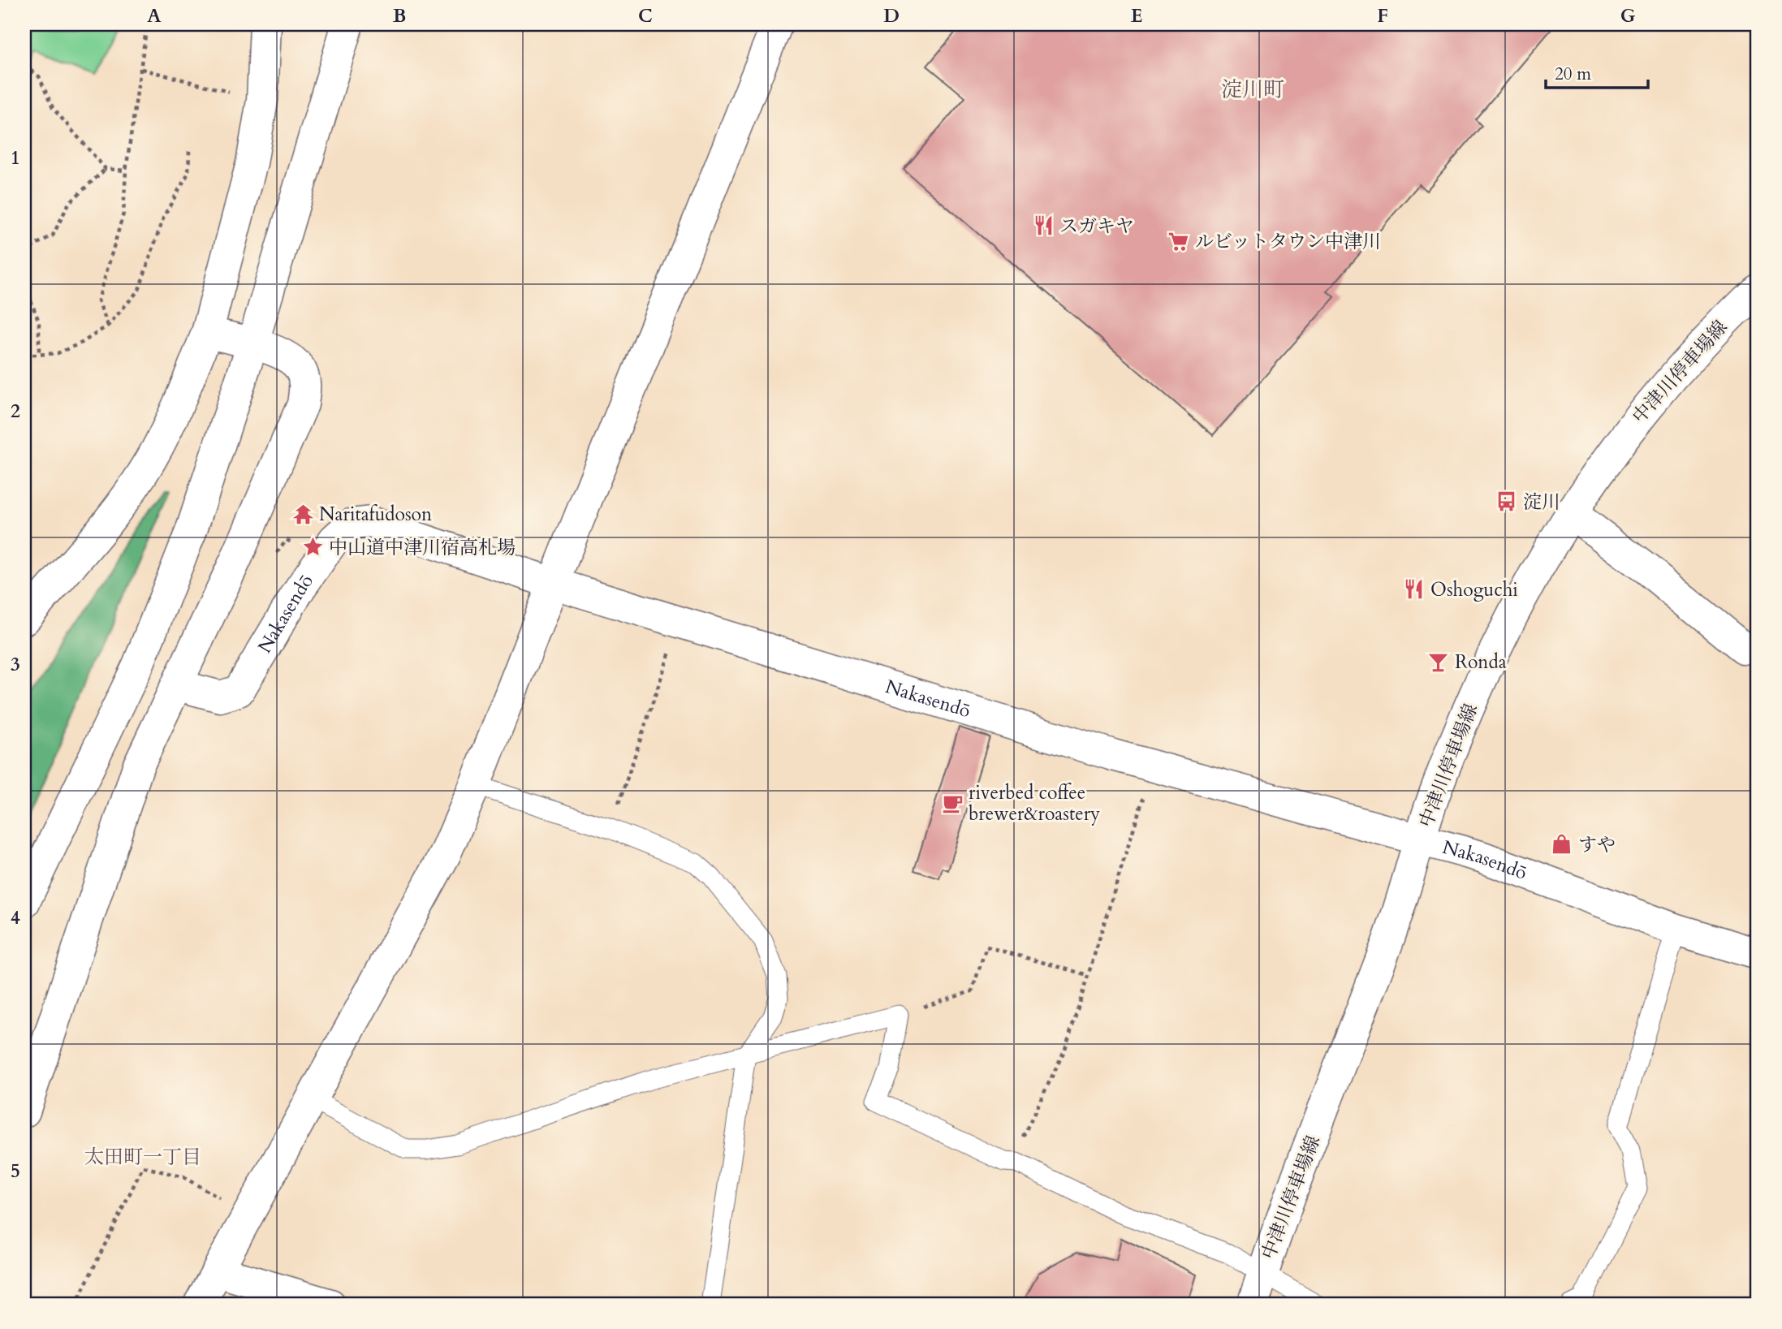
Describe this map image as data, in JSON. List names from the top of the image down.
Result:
{
  "streets": {
    "street": ["中津川停車場線", "Nakasendō"]
  },
  "crossings": [
    ["中津川停車場線", "Nakasendō"]
  ],
  "districts": ["淀川町", "太田町一丁目"],
  "places": {
    "restaurant": ["スガキヤ", "Oshoguchi"],
    "supermarket": ["ルビットタウン中津川"],
    "bus stop": ["淀川"],
    "temple": ["Naritafudoson"],
    "place": ["中山道中津川宿高札場"],
    "bar": ["Ronda"],
    "cafe": ["riverbed coffee brewer&roastery"],
    "shop": ["すや"]
  },
  "scale_bar": "20 m",
  "grid": {
    "columns": [
      "A",
      "B",
      "C",
      "D",
      "E",
      "F",
      "G"
    ],
    "rows": [
      "1",
      "2",
      "3",
      "4",
      "5"
    ]
  }
}
